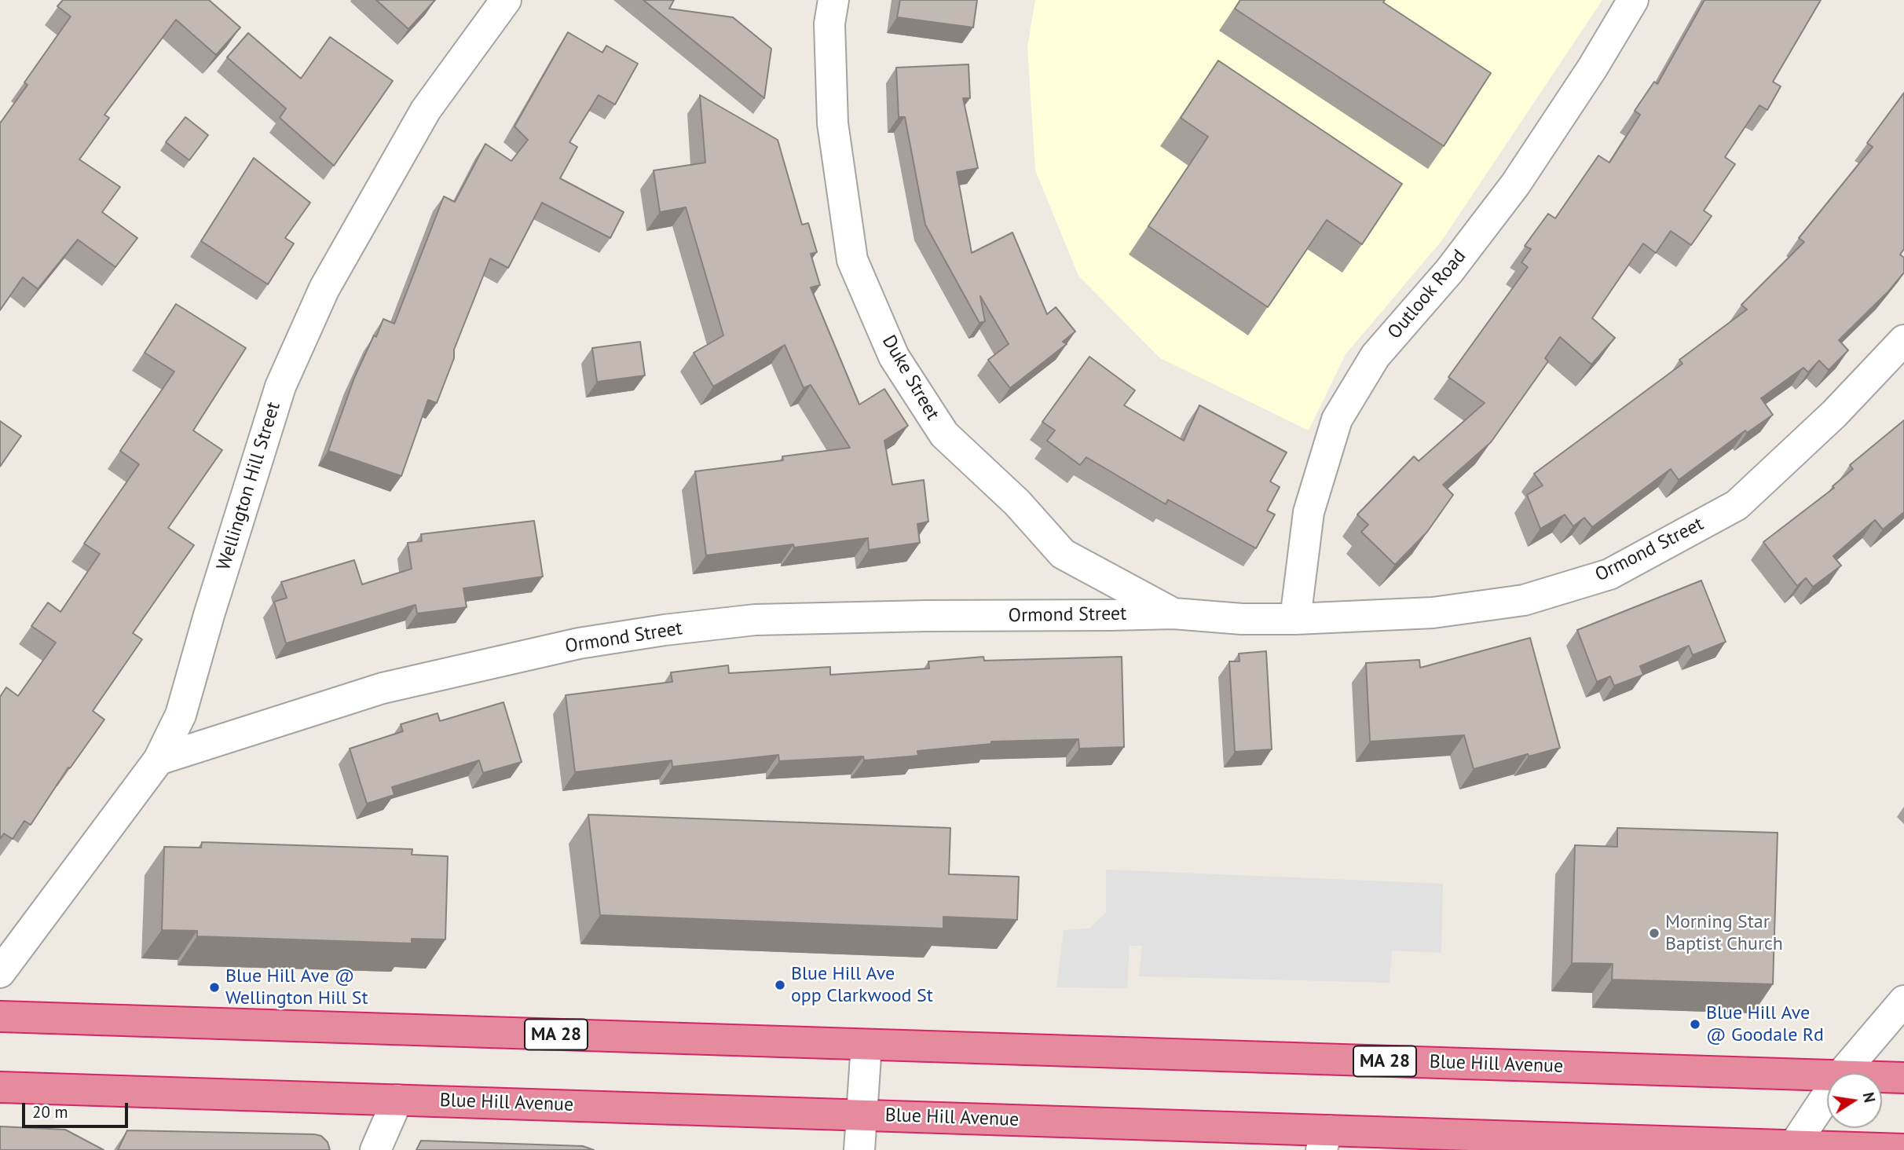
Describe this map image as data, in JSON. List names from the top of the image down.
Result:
{
  "streets": {
    "highway": ["MA 28", "Blue Hill Avenue"],
    "street": [
      "Outlook Road",
      "Duke Street",
      "Wellington Hill Street",
      "Ormond Street"
    ]
  },
  "crossings": [
    ["Outlook Road", "Ormond Street"],
    ["Duke Street", "Ormond Street"],
    ["Wellington Hill Street", "Ormond Street"]
  ],
  "places": [
    "Morning Star Baptist Church",
    "Blue Hill Ave opp Clarkwood St",
    "Blue Hill Ave @ Wellington Hill St",
    "Blue Hill Ave @ Goodale Rd"
  ],
  "scale_bar": "20 m",
  "north": "right"
}
